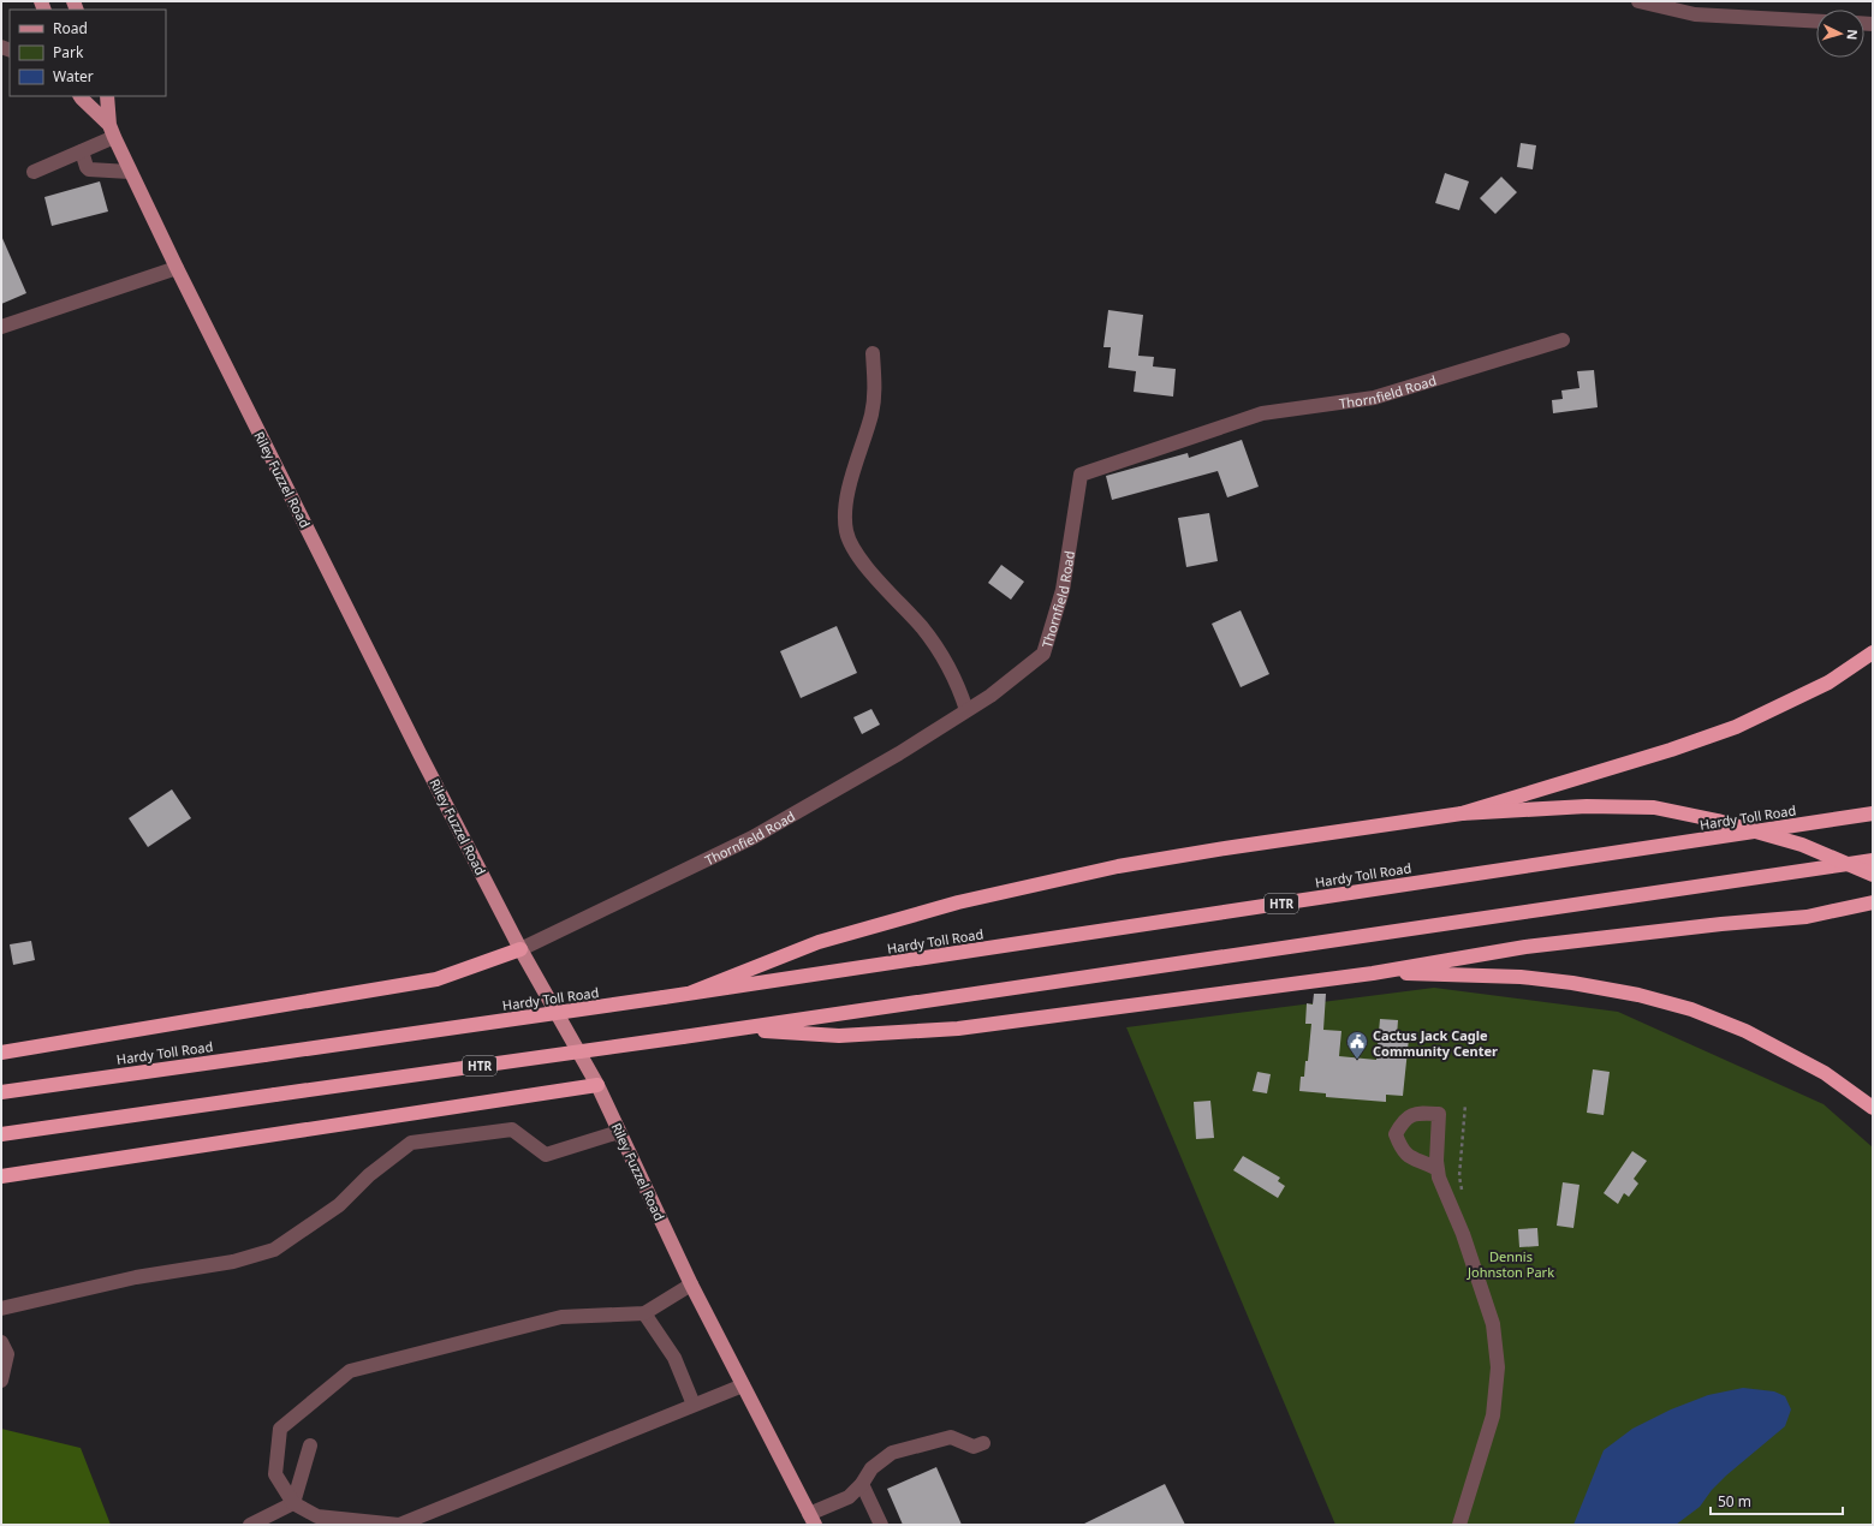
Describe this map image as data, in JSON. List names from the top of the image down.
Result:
{
  "streets": {
    "highway": ["Hardy Toll Road", "HTR"],
    "main road": ["Riley Fuzzel Road"],
    "street": ["Thornfield Road"]
  },
  "crossings": [
    ["Thornfield Road", "Riley Fuzzel Road"]
  ],
  "parks": ["Dennis Johnston Park"],
  "places": {
    "public building": ["Cactus Jack Cagle Community Center"]
  },
  "legend": ["Road", "Park", "Water"],
  "scale_bar": "50 m",
  "north": "right"
}
